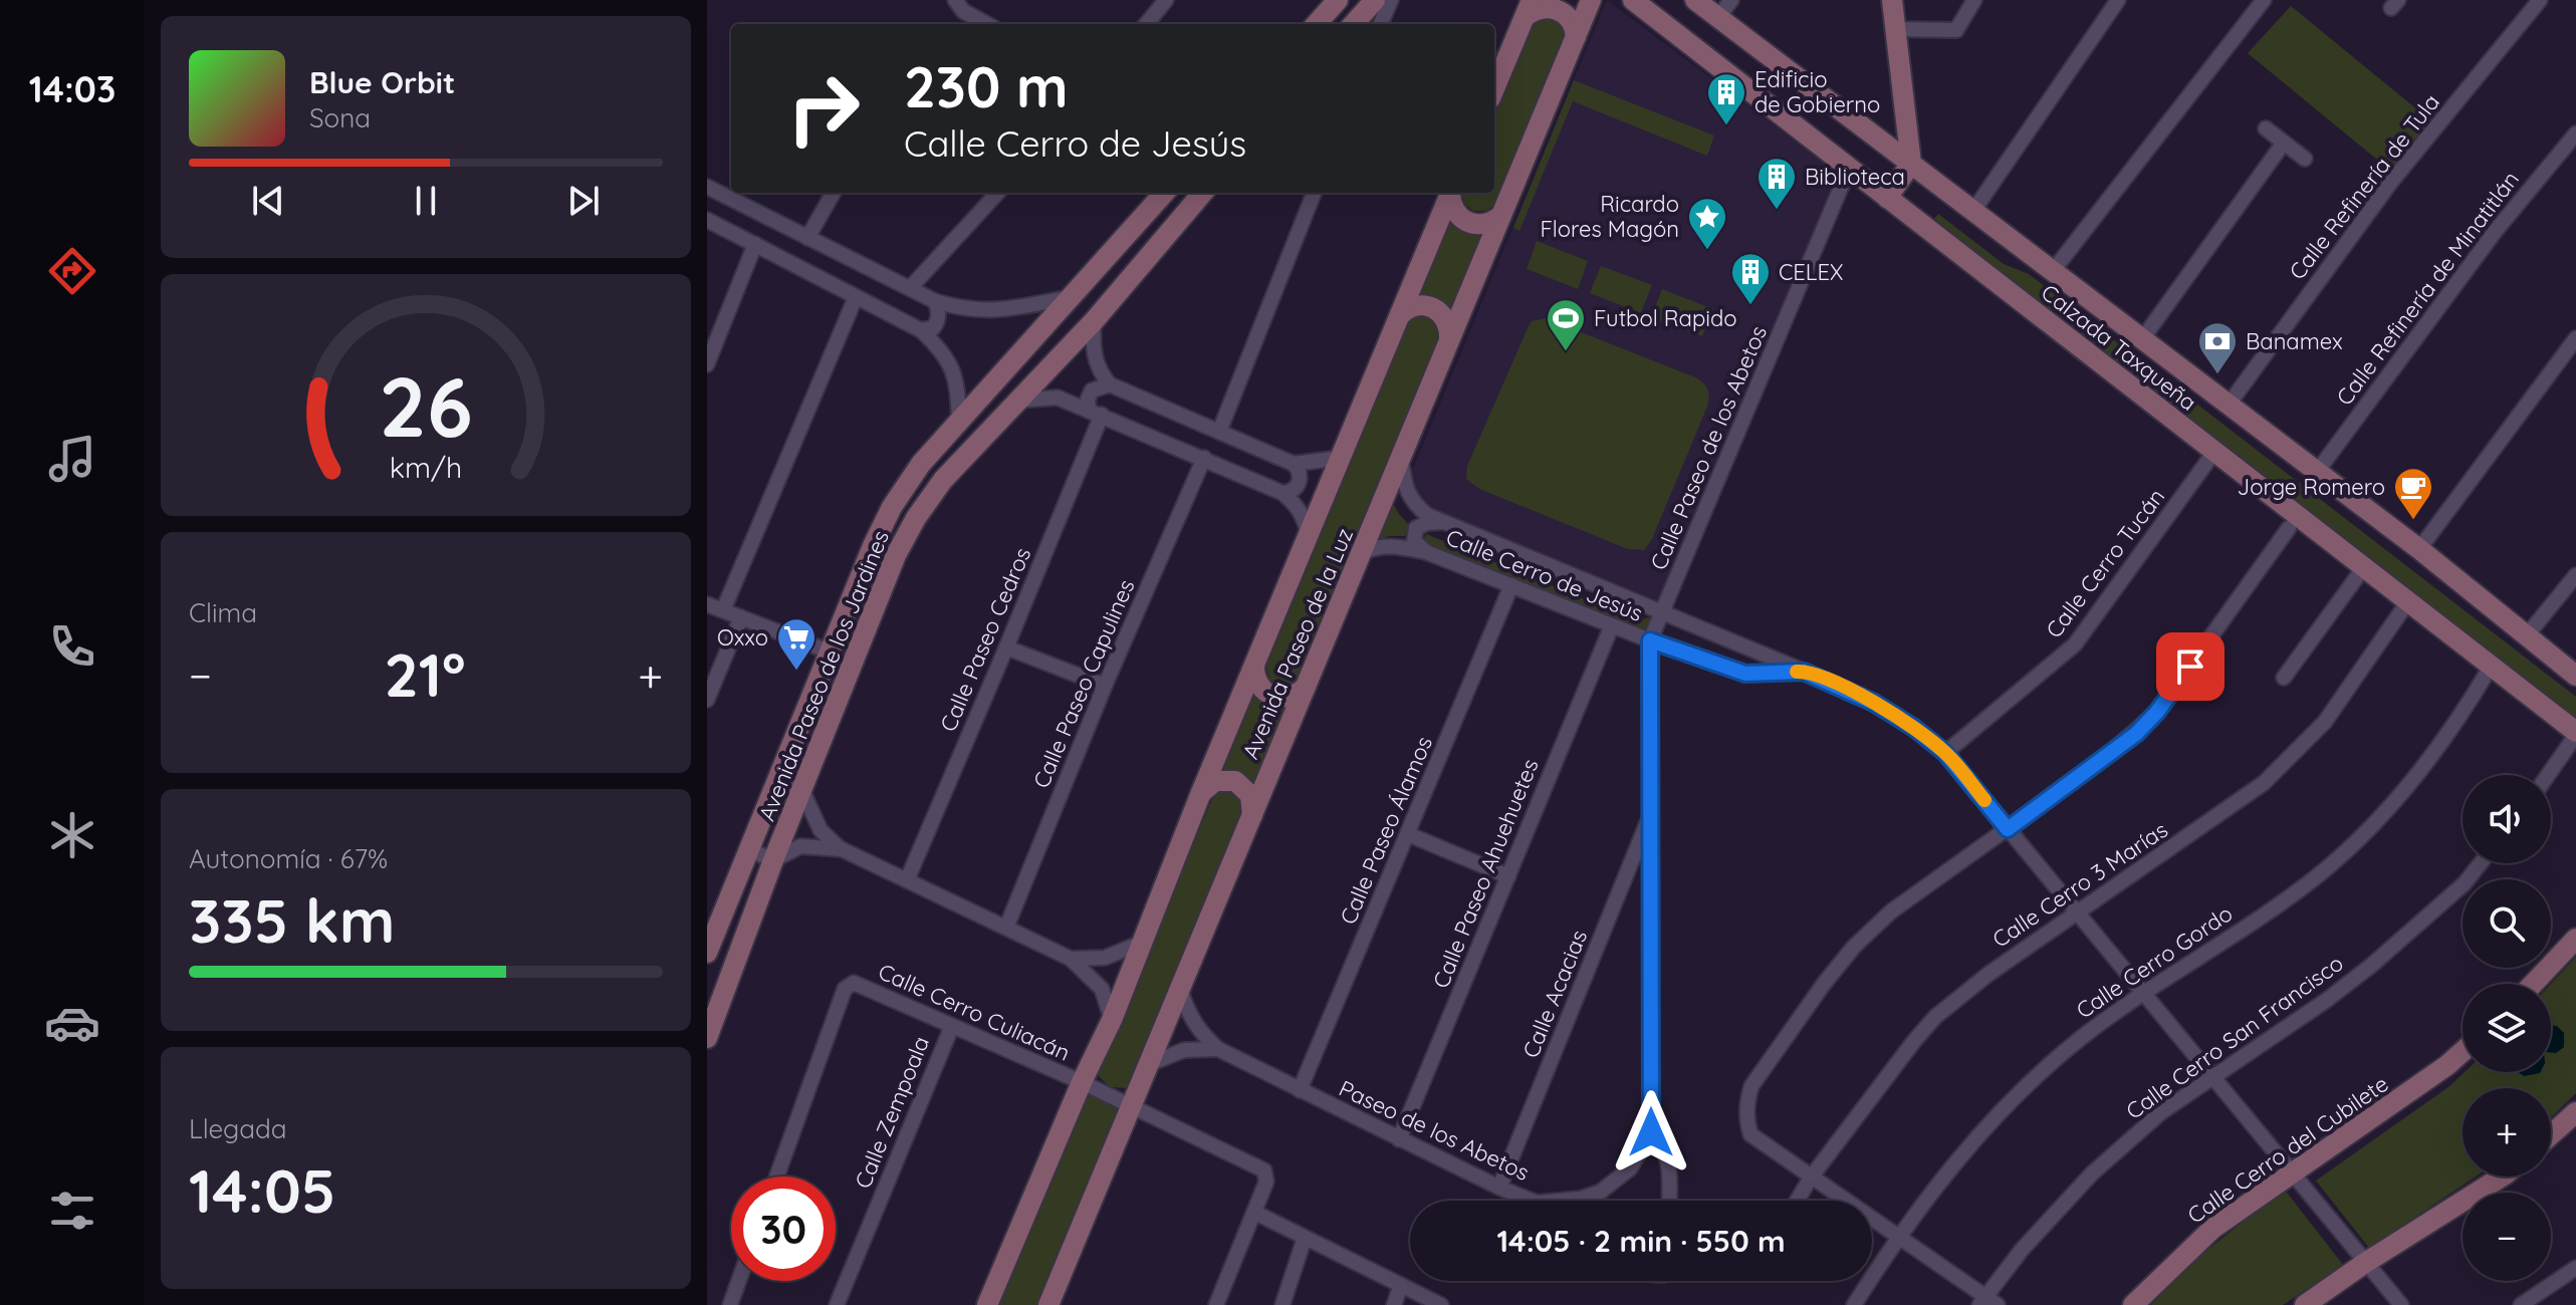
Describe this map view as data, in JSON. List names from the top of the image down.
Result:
{
  "streets": {
    "street": [
      "Calle Refinería de Tula",
      "Calle Refinería de Minatitlán",
      "Calzada Taxqueña",
      "Calle Paseo de los Abetos",
      "Calle Cerro Tucán",
      "Calle Cerro de Jesús",
      "Calle Paseo Cedros",
      "Avenida Paseo de la Luz",
      "Avenida Paseo de los Jardines",
      "Calle Paseo Capulines",
      "Calle Paseo Álamos",
      "Calle Paseo Ahuehuetes",
      "Calle Cerro 3 Marías",
      "Calle Cerro Gordo",
      "Calle Acacias",
      "Calle Cerro Culiacán",
      "Calle Cerro San Francisco",
      "Calle Zempoala",
      "Paseo de los Abetos",
      "Calle Cerro del Cubilete"
    ]
  },
  "crossings": [
    ["Calle Refinería de Tula", "Calzada Taxqueña"],
    ["Calle Refinería de Minatitlán", "Calzada Taxqueña"],
    ["Calzada Taxqueña", "Calle Paseo de los Abetos"],
    ["Calzada Taxqueña", "Calle Cerro Tucán"],
    ["Calzada Taxqueña", "Calle Cerro 3 Marías"],
    ["Calzada Taxqueña", "Calle Cerro Gordo"],
    ["Calle Paseo de los Abetos", "Calle Cerro de Jesús"],
    ["Calle Cerro Tucán", "Calle Cerro de Jesús"],
    ["Calle Cerro de Jesús", "Avenida Paseo de la Luz"],
    ["Calle Cerro de Jesús", "Calle Paseo Álamos"],
    ["Calle Cerro de Jesús", "Calle Paseo Ahuehuetes"],
    ["Calle Cerro de Jesús", "Calle Cerro 3 Marías"],
    ["Calle Cerro de Jesús", "Calle Cerro Gordo"],
    ["Calle Cerro de Jesús", "Calle Cerro San Francisco"],
    ["Calle Cerro de Jesús", "Calle Cerro del Cubilete"],
    ["Avenida Paseo de la Luz", "Calle Cerro Culiacán"],
    ["Avenida Paseo de la Luz", "Paseo de los Abetos"],
    ["Calle Paseo Álamos", "Paseo de los Abetos"],
    ["Calle Paseo Ahuehuetes", "Paseo de los Abetos"],
    ["Calle Acacias", "Paseo de los Abetos"],
    ["Calle Cerro Culiacán", "Calle Zempoala"]
  ],
  "places": {
    "building": ["Edificio de Gobierno", "Biblioteca", "CELEX"],
    "place": ["Ricardo Flores Magón"],
    "sports": ["Futbol Rapido"],
    "bank": ["Banamex"],
    "cafe": ["Jorge Romero"],
    "supermarket": ["Oxxo"]
  },
  "page": {
    "tabs": "14:03",
    "turn": ["230 m", "Calle Cerro de Jesús"],
    "song": ["Blue Orbit", "Sona"],
    "tile": [
      "Clima",
      ["Autonomía · 67%", "335 km"],
      ["Llegada", "14:05"]
    ],
    "heat": ["−", "21°", "+"],
    "map_buttons": ["+", "−"],
    "limit": "30",
    "trip": "14:05 · 2 min · 550 m",
    "gauge": ["26", "km/h"]
  }
}
